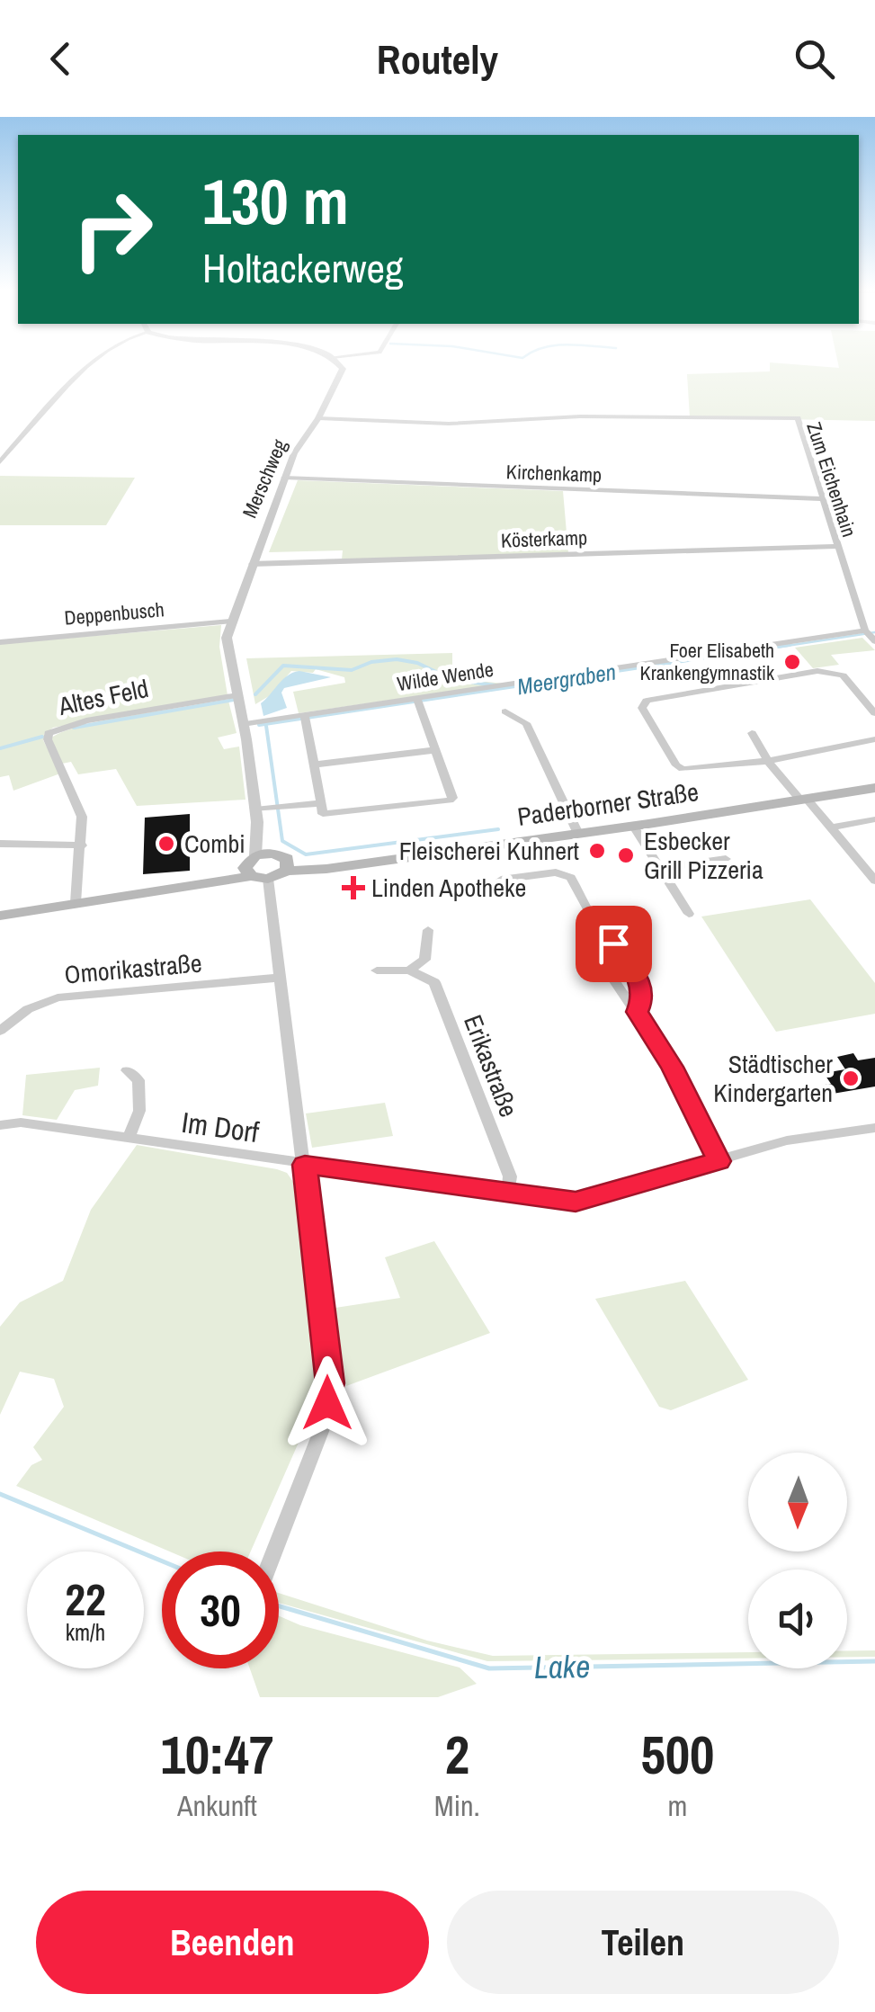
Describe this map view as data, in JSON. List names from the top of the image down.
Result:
{
  "streets": {
    "main road": ["Paderborner Straße"],
    "street": [
      "Kirchenkamp",
      "Merschweg",
      "Zum Eichenhain",
      "Kösterkamp",
      "Deppenbusch",
      "Wilde Wende",
      "Altes Feld",
      "Omorikastraße",
      "Erikastraße",
      "Im Dorf"
    ]
  },
  "crossings": [
    ["Kirchenkamp", "Merschweg"],
    ["Kirchenkamp", "Zum Eichenhain"],
    ["Merschweg", "Zum Eichenhain"],
    ["Merschweg", "Kösterkamp"],
    ["Merschweg", "Deppenbusch"],
    ["Merschweg", "Wilde Wende"],
    ["Merschweg", "Altes Feld"],
    ["Merschweg", "Paderborner Straße"],
    ["Zum Eichenhain", "Kösterkamp"],
    ["Zum Eichenhain", "Wilde Wende"],
    ["Altes Feld", "Paderborner Straße"],
    ["Erikastraße", "Im Dorf"]
  ],
  "water": ["Meergraben", "Lake"],
  "places": {
    "other": [
      "Foer Elisabeth Krankengymnastik",
      "Combi",
      "Fleischerei Kuhnert",
      "Esbecker Grill Pizzeria",
      "Städtischer Kindergarten"
    ],
    "health": ["Linden Apotheke"]
  },
  "north": "bottom",
  "page": {
    "header": "Routely",
    "turn": ["130 m", "Holtackerweg"],
    "speed": "22 km/h",
    "limit": "30",
    "eta": [
      "10:47",
      "Ankunft",
      "2",
      "Min.",
      "500",
      "m"
    ],
    "buttons": ["Beenden", "Teilen"]
  }
}
